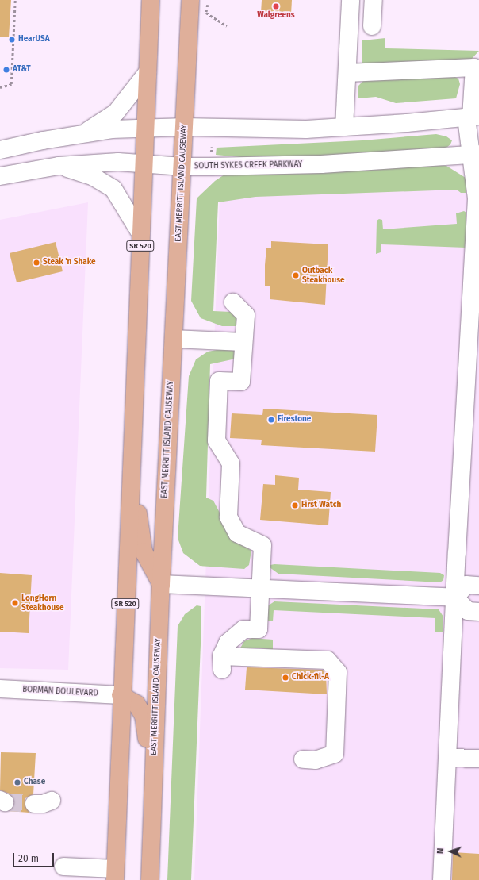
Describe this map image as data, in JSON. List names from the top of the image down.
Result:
{
  "streets": {
    "main road": ["EAST MERRITT ISLAND CAUSEWAY", "SR 520"],
    "street": ["SOUTH SYKES CREEK PARKWAY", "BORMAN BOULEVARD"]
  },
  "crossings": [
    ["SOUTH SYKES CREEK PARKWAY", "EAST MERRITT ISLAND CAUSEWAY"],
    ["SOUTH SYKES CREEK PARKWAY", "SR 520"],
    ["SR 520", "BORMAN BOULEVARD"]
  ],
  "places": [
    "Walgreens",
    "HearUSA",
    "AT&T",
    "Steak 'n Shake",
    "Outback Steakhouse",
    "Firestone",
    "First Watch",
    "LongHorn Steakhouse",
    "Chick-fil-A",
    "Chase"
  ],
  "scale_bar": "20 m",
  "north": "left"
}
